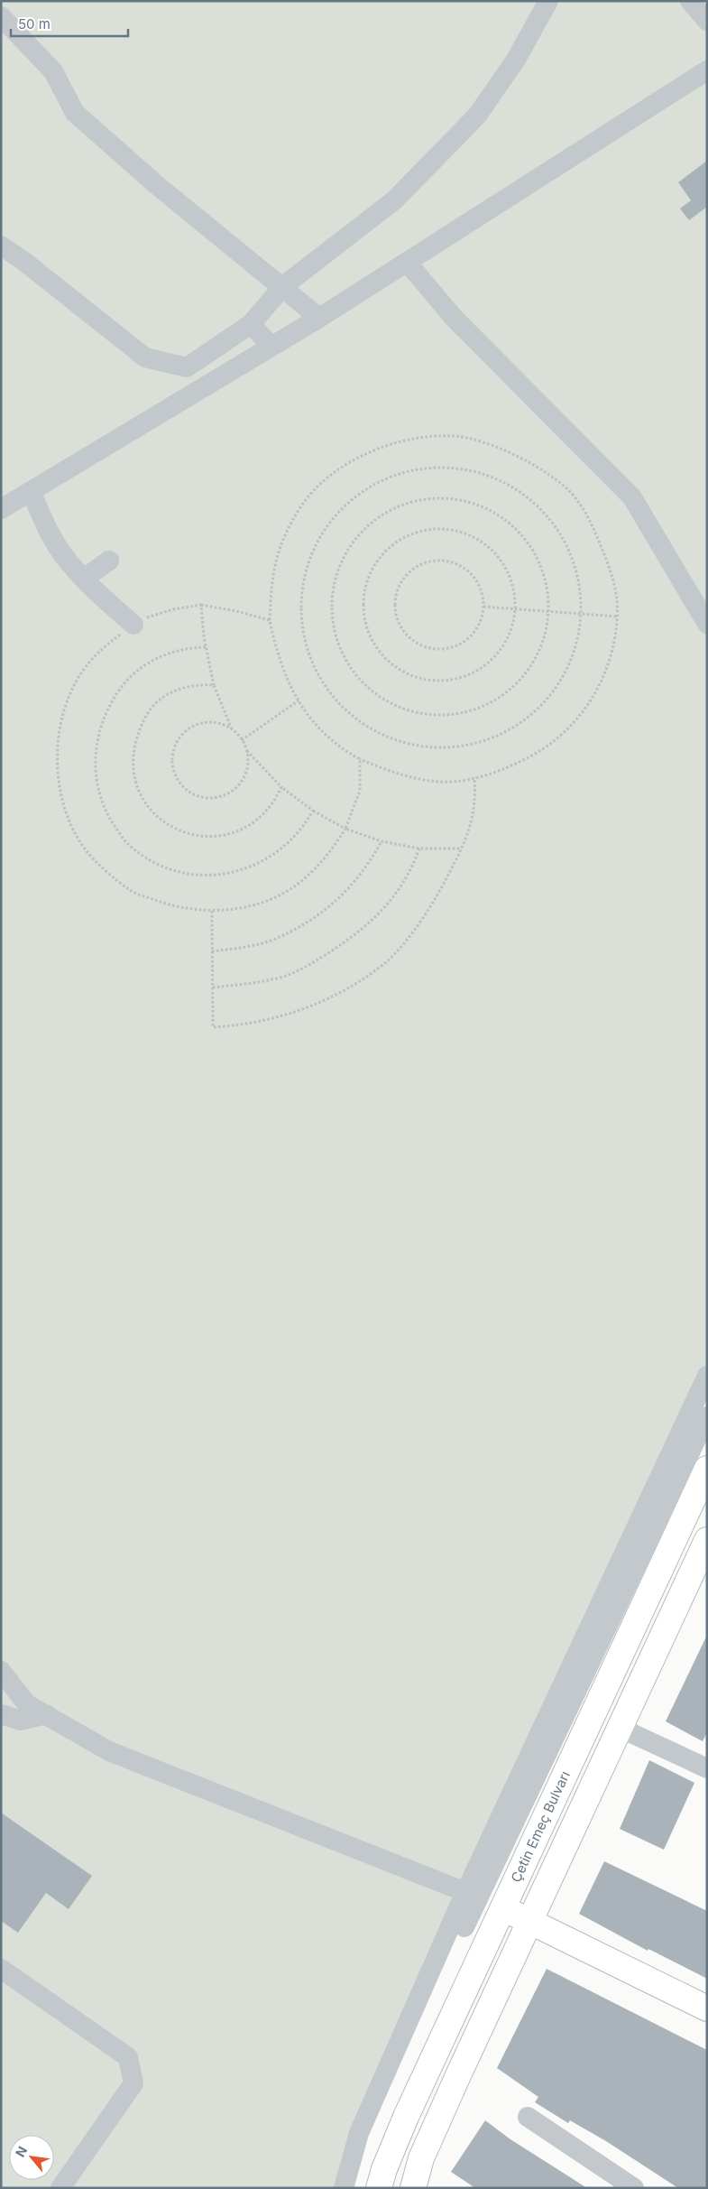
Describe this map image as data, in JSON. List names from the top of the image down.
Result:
{
  "streets": {
    "main road": ["Çetin Emeç Bulvarı"]
  },
  "scale_bar": "50 m",
  "north": "top left"
}
